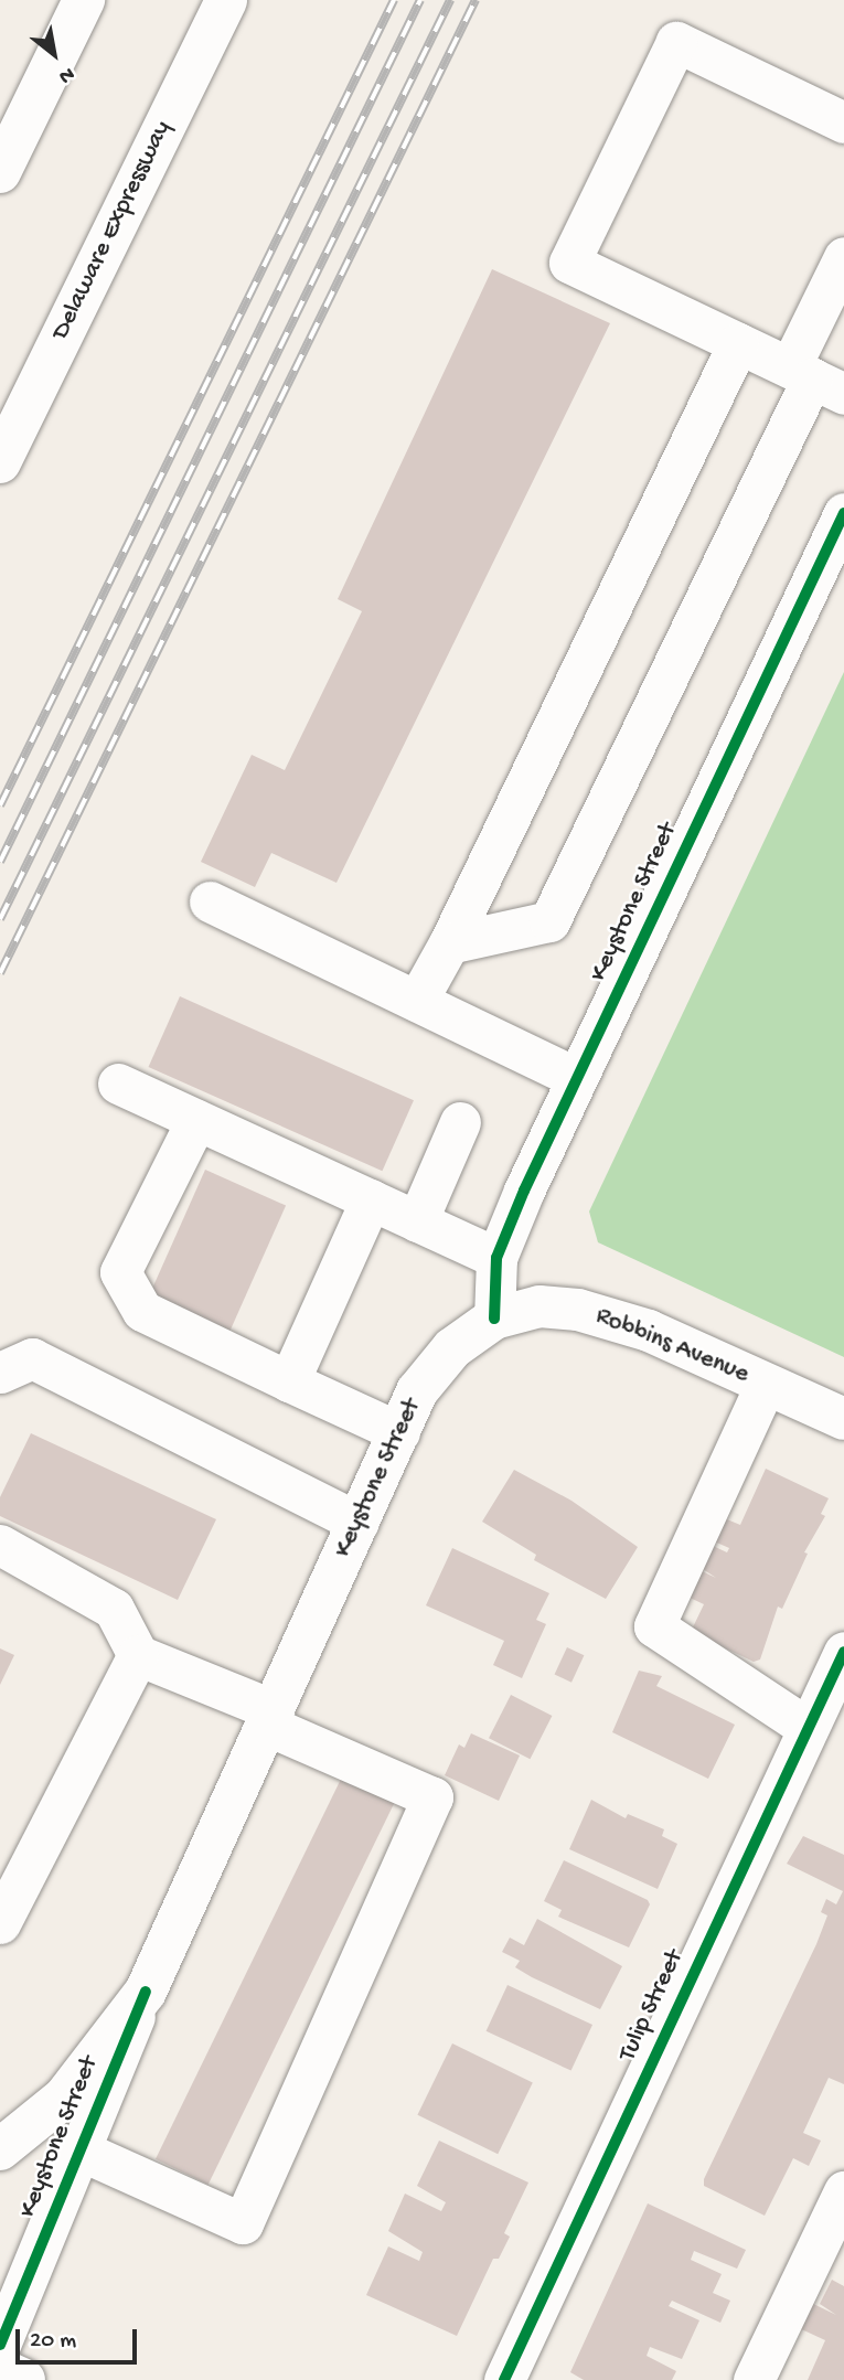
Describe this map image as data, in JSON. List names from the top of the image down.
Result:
{
  "streets": {
    "highway": ["Delaware Expressway", "Keystone Street", "Robbins Avenue"],
    "street": ["Tulip Street"]
  },
  "crossings": [
    ["Keystone Street", "Robbins Avenue"]
  ],
  "scale_bar": "20 m",
  "north": "bottom right"
}
